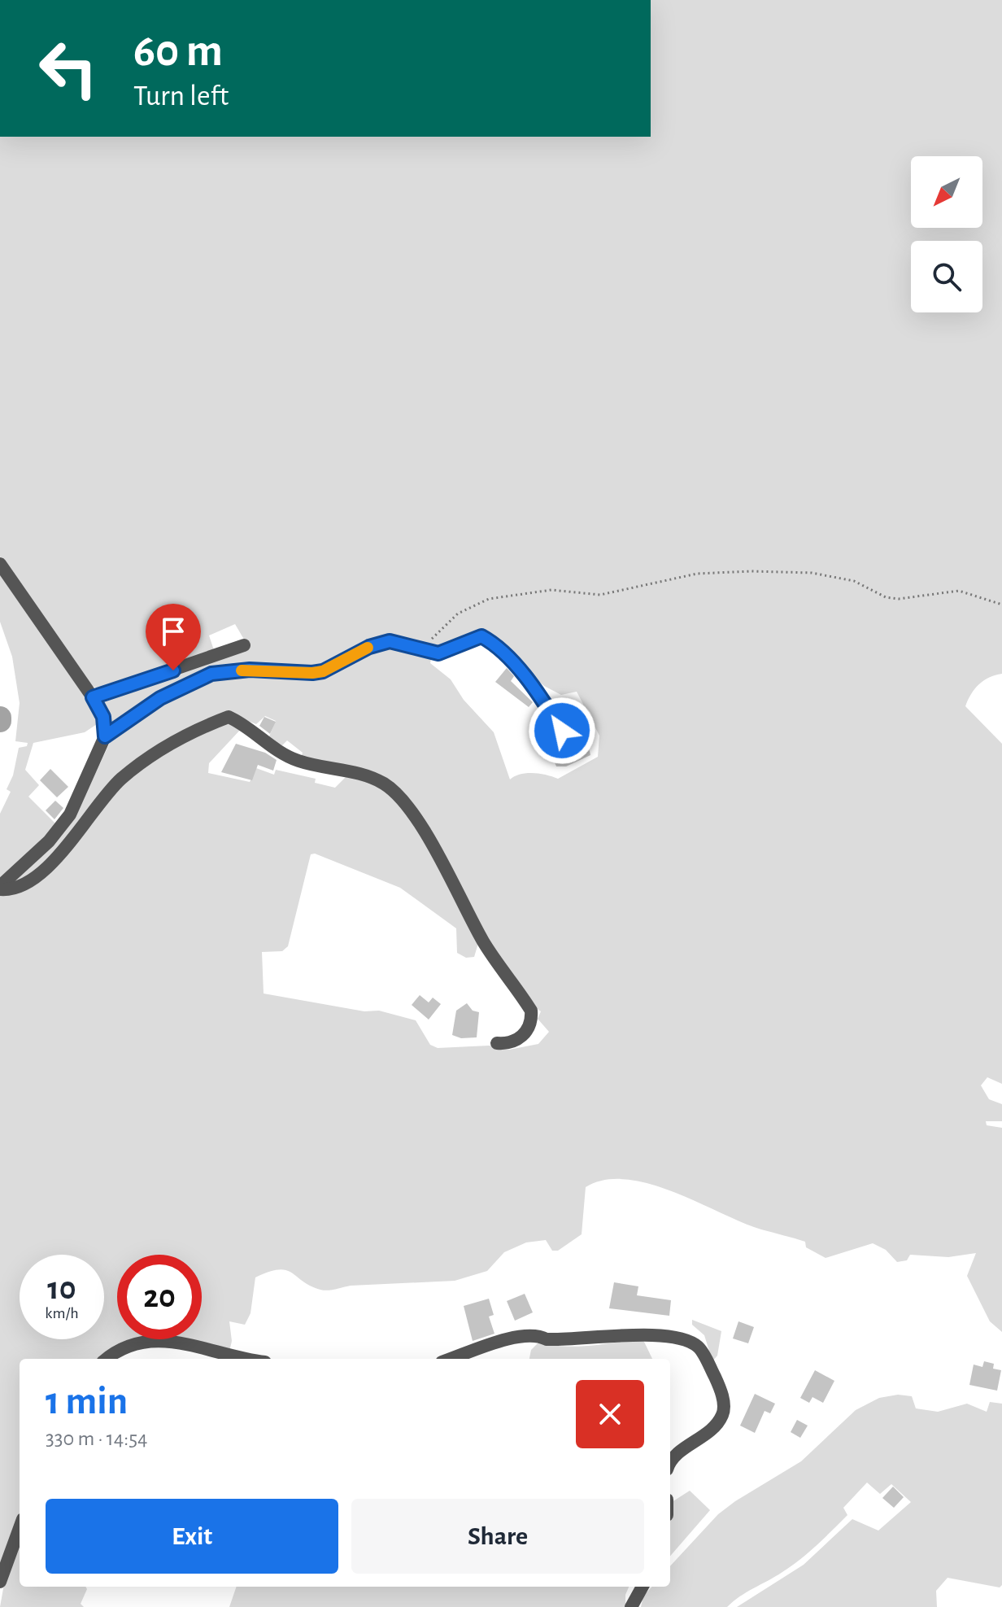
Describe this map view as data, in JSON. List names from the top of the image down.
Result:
{
  "north": "bottom left",
  "page": {
    "turn": ["60 m", "Turn left"],
    "speed": "10 km/h",
    "limit": "20",
    "heading": ["1 min", "330 m · 14:54"],
    "buttons": ["Exit", "Share"]
  }
}
